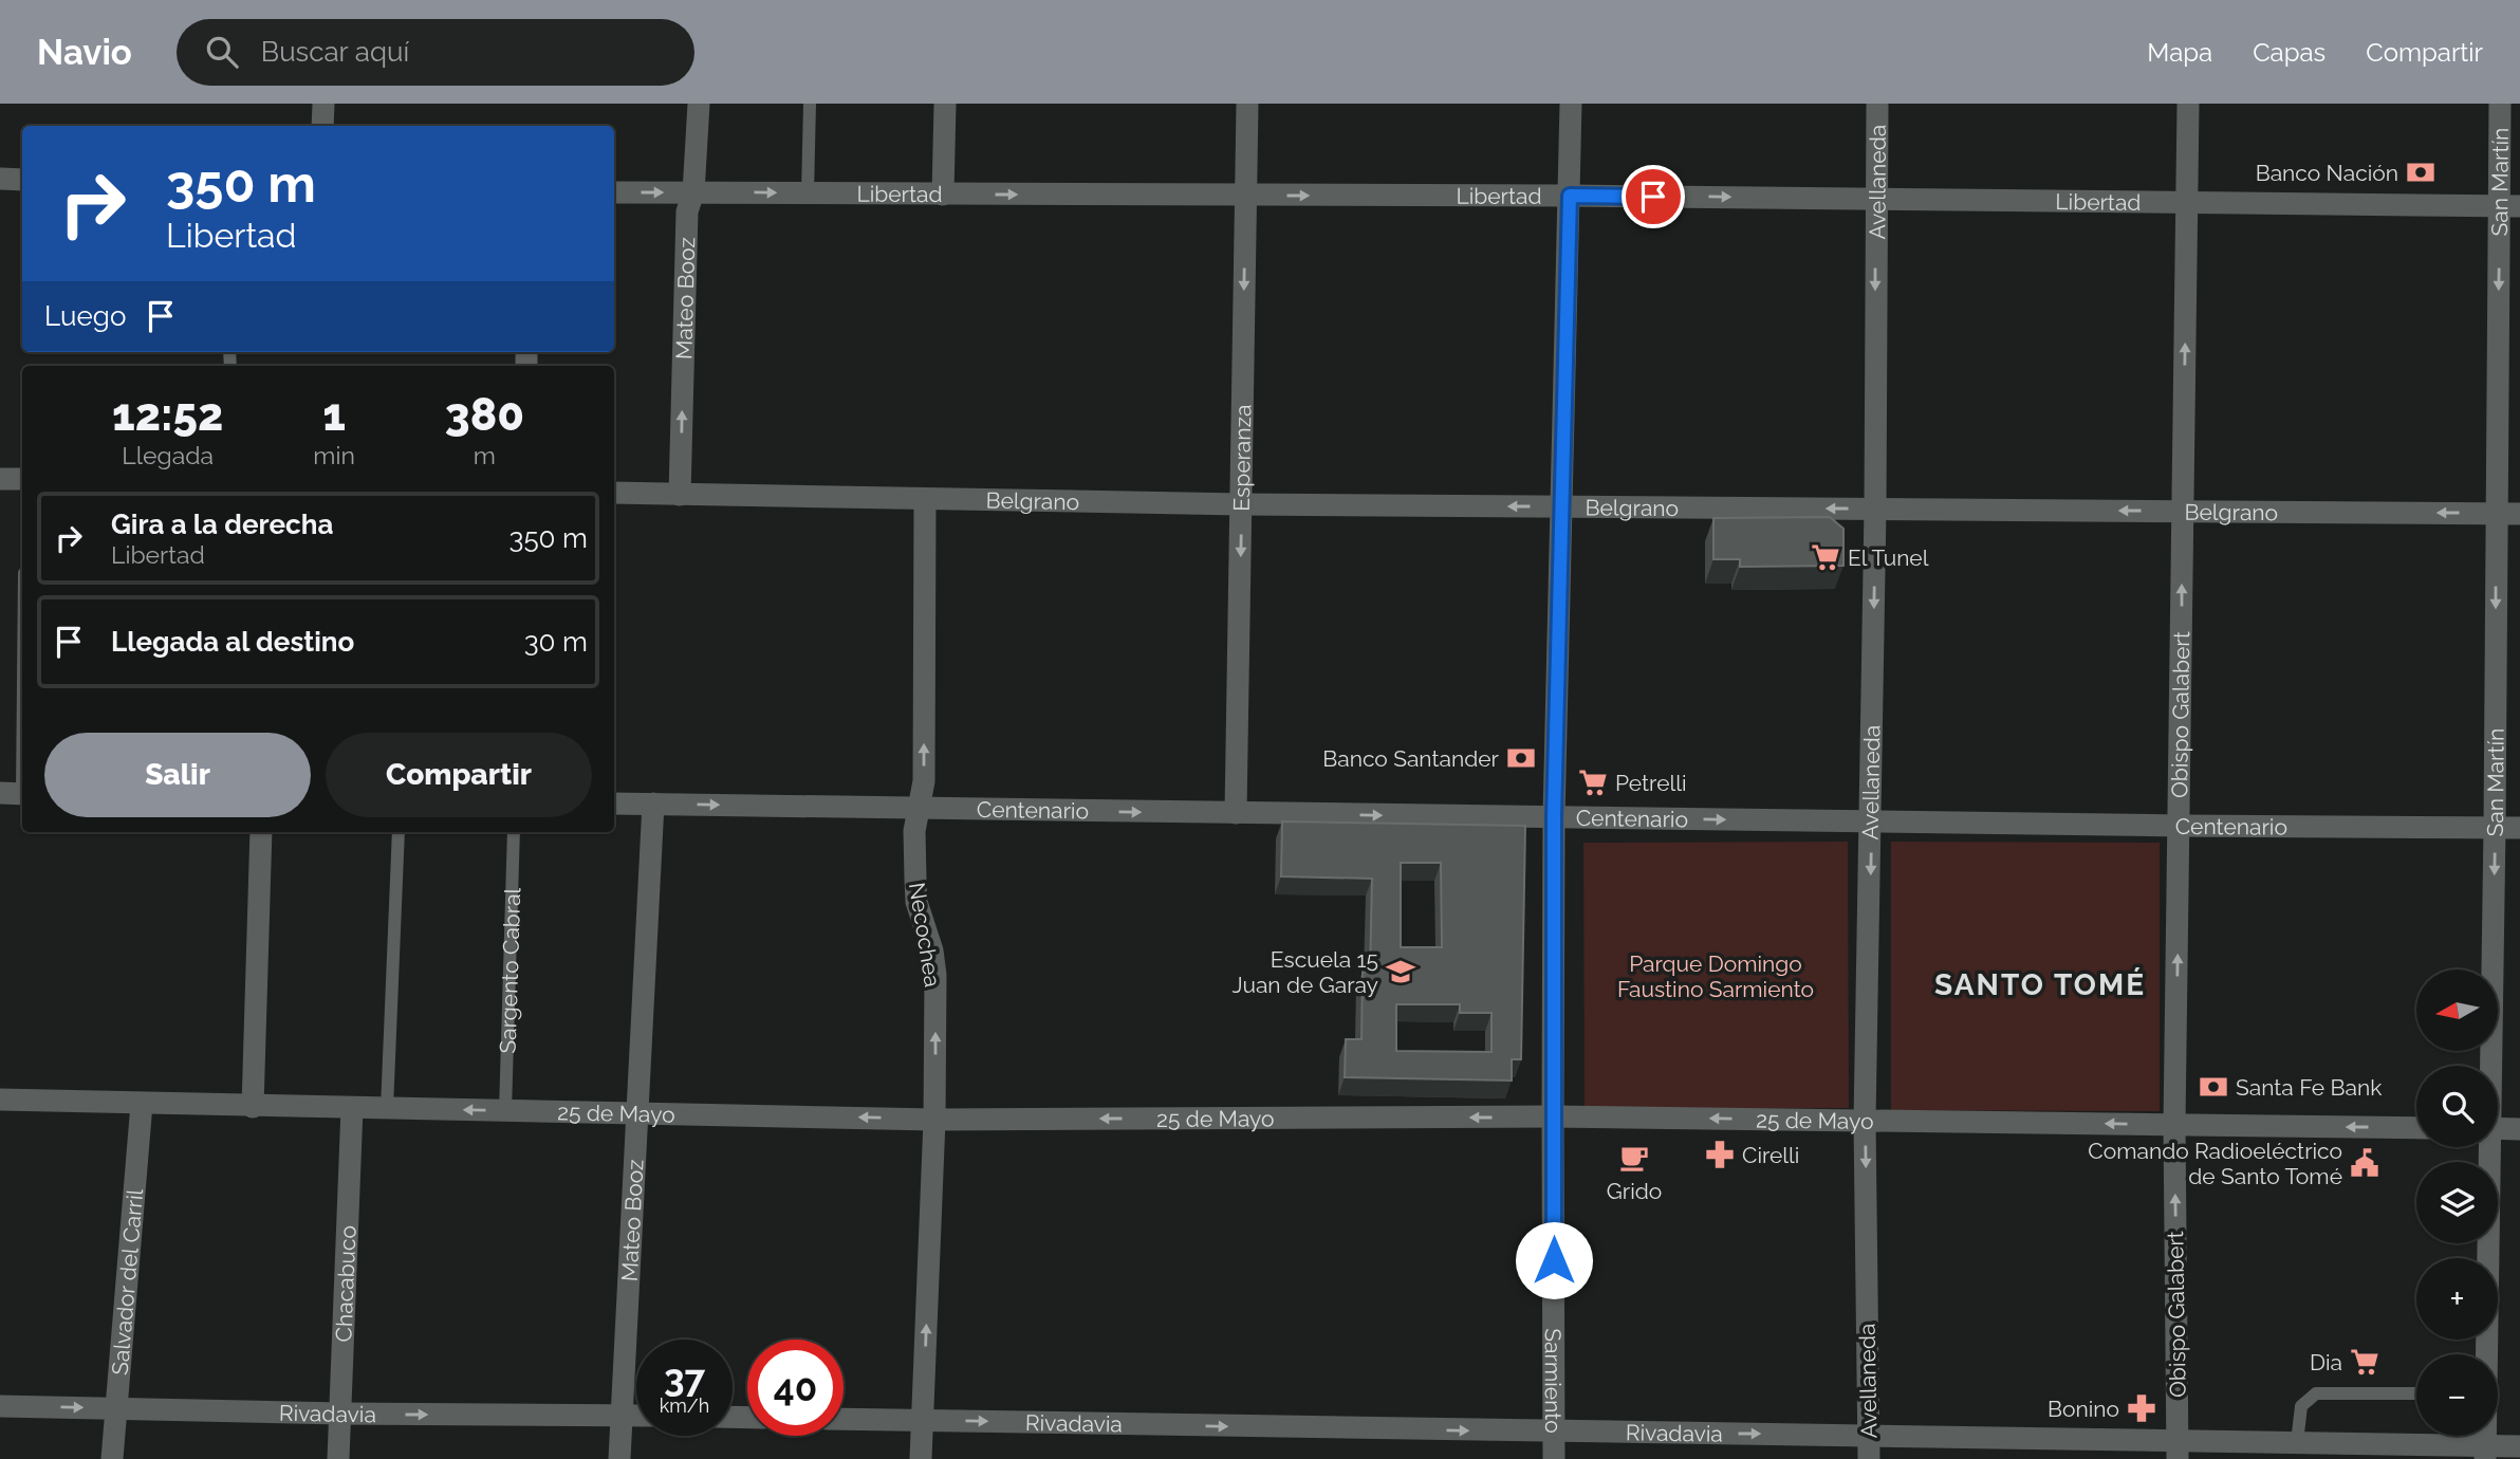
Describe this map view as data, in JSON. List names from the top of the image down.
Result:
{
  "streets": {
    "street": [
      "Avellaneda",
      "San Martín",
      "Libertad",
      "Mateo Booz",
      "Esperanza",
      "Belgrano",
      "Obispo Galabert",
      "Centenario",
      "Necochea",
      "25 de Mayo",
      "Salvador del Carril",
      "Chacabuco",
      "Sarmiento",
      "Rivadavia"
    ],
    "lane": ["Sargento Cabral"]
  },
  "crossings": [
    ["Avellaneda", "Libertad"],
    ["Avellaneda", "Belgrano"],
    ["Avellaneda", "Centenario"],
    ["Avellaneda", "25 de Mayo"],
    ["Avellaneda", "Rivadavia"],
    ["San Martín", "Libertad"],
    ["San Martín", "Belgrano"],
    ["San Martín", "Centenario"],
    ["San Martín", "Rivadavia"],
    ["Libertad", "Mateo Booz"],
    ["Libertad", "Esperanza"],
    ["Libertad", "Obispo Galabert"],
    ["Libertad", "Sarmiento"],
    ["Mateo Booz", "Belgrano"],
    ["Mateo Booz", "Centenario"],
    ["Mateo Booz", "25 de Mayo"],
    ["Mateo Booz", "Rivadavia"],
    ["Esperanza", "Belgrano"],
    ["Esperanza", "Centenario"],
    ["Belgrano", "Obispo Galabert"],
    ["Belgrano", "Necochea"],
    ["Belgrano", "Sarmiento"],
    ["Obispo Galabert", "Centenario"],
    ["Obispo Galabert", "25 de Mayo"],
    ["Obispo Galabert", "Rivadavia"],
    ["Centenario", "Necochea"],
    ["Centenario", "Sarmiento"],
    ["Necochea", "25 de Mayo"],
    ["Necochea", "Rivadavia"],
    ["Sargento Cabral", "25 de Mayo"],
    ["25 de Mayo", "Salvador del Carril"],
    ["25 de Mayo", "Chacabuco"],
    ["25 de Mayo", "Sarmiento"],
    ["Salvador del Carril", "Rivadavia"],
    ["Chacabuco", "Rivadavia"],
    ["Sarmiento", "Rivadavia"]
  ],
  "one_way": [
    "Avellaneda",
    "San Martín",
    "Libertad",
    "Esperanza",
    "Belgrano",
    "Obispo Galabert",
    "Centenario",
    "Necochea",
    "25 de Mayo",
    "Rivadavia"
  ],
  "districts": ["SANTO TOMÉ"],
  "parks": ["Parque Domingo Faustino Sarmiento"],
  "places": {
    "bank": ["Banco Nación", "Banco Santander", "Santa Fe Bank"],
    "supermarket": ["El Tunel", "Petrelli", "Dia"],
    "school or university": ["Escuela 15 Juan de Garay"],
    "pharmacy": ["Cirelli", "Bonino"],
    "cafe": ["Grido"],
    "public building": ["Comando Radioeléctrico de Santo Tomé"]
  },
  "north": "left",
  "page": {
    "header": "Navio",
    "search": "Buscar aquí",
    "nav": ["Mapa", "Capas", "Compartir"],
    "turn": ["350 m", "Libertad"],
    "then": "Luego",
    "eta": [
      "12:52",
      "Llegada",
      "1",
      "min",
      "380",
      "m"
    ],
    "list": [
      {
        "name": "Gira a la derecha",
        "note": "Libertad",
        "value": "350 m"
      },
      {
        "name": "Llegada al destino",
        "value": "30 m"
      }
    ],
    "buttons": ["Salir", "Compartir"],
    "map_buttons": ["+", "−"],
    "speed": "37 km/h",
    "limit": "40"
  }
}
